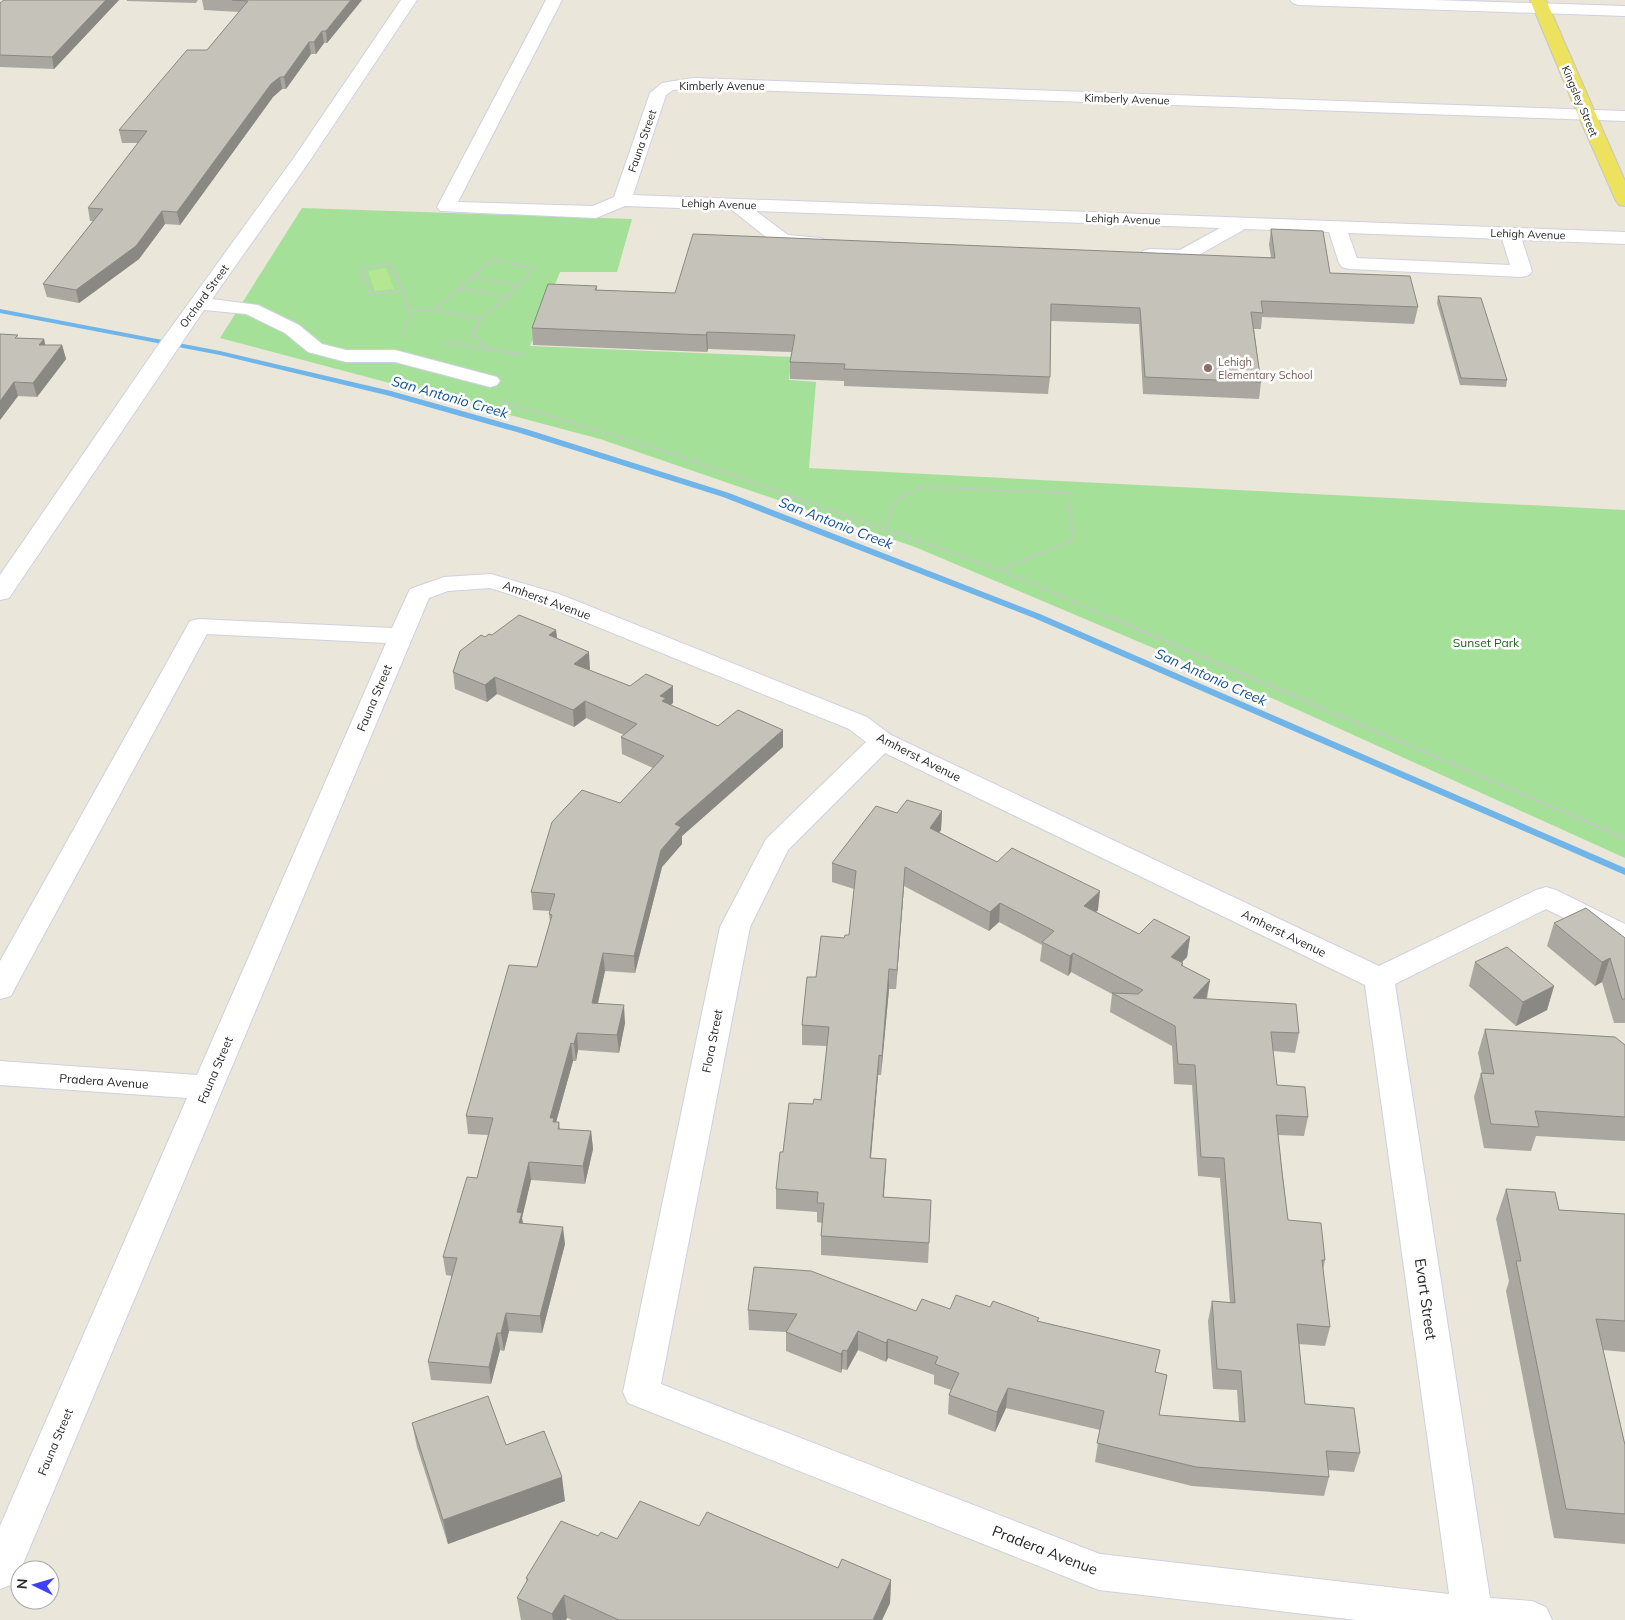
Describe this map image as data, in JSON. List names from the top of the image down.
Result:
{
  "streets": {
    "main road": ["Kingsley Street"],
    "street": [
      "Kimberly Avenue",
      "Fauna Street",
      "Lehigh Avenue",
      "Orchard Street",
      "Amherst Avenue",
      "Flora Street",
      "Pradera Avenue",
      "Evart Street"
    ]
  },
  "crossings": [
    ["Kimberly Avenue", "Kingsley Street"],
    ["Kimberly Avenue", "Fauna Street"],
    ["Fauna Street", "Lehigh Avenue"],
    ["Fauna Street", "Amherst Avenue"],
    ["Fauna Street", "Pradera Avenue"],
    ["Amherst Avenue", "Flora Street"],
    ["Amherst Avenue", "Evart Street"],
    ["Flora Street", "Pradera Avenue"],
    ["Pradera Avenue", "Evart Street"]
  ],
  "water": ["San Antonio Creek"],
  "parks": ["Sunset Park"],
  "places": ["Lehigh Elementary School"],
  "north": "left"
}
